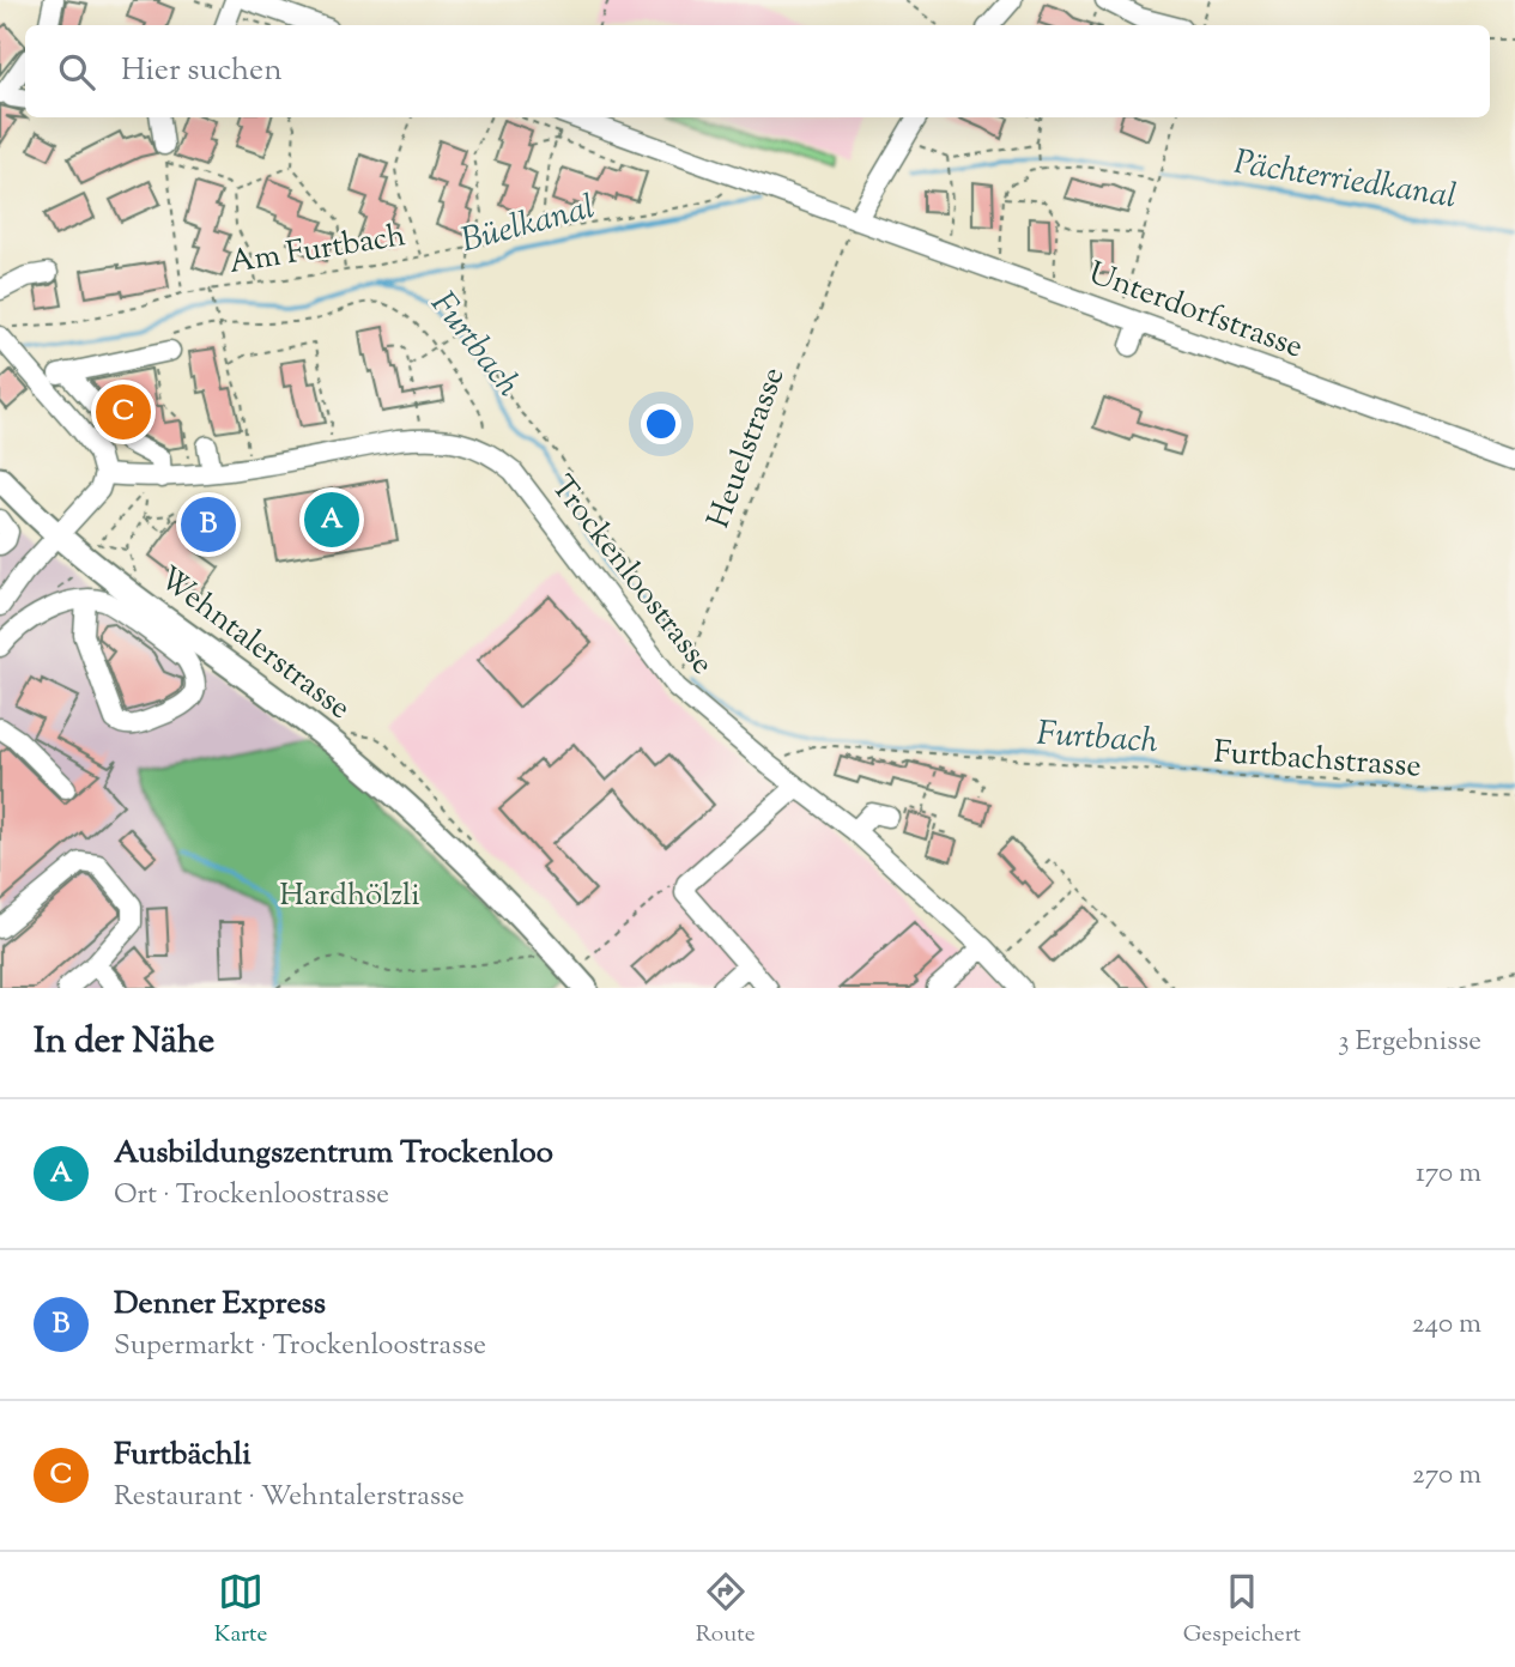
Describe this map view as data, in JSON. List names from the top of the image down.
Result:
{
  "streets": {
    "main road": ["Wehntalerstrasse"],
    "street": ["Unterdorfstrasse", "Trockenloostrasse"],
    "path": ["Am Furtbach", "Heuelstrasse", "Furtbachstrasse"]
  },
  "crossings": [
    ["Unterdorfstrasse", "Heuelstrasse"],
    ["Heuelstrasse", "Trockenloostrasse"],
    ["Trockenloostrasse", "Furtbachstrasse"]
  ],
  "water": ["Pächterriedkanal", "Büelkanal", "Furtbach"],
  "parks": ["Hardhölzli"],
  "page": {
    "search": "Hier suchen",
    "pins": ["C", "A", "B"],
    "heading": ["In der Nähe", "3 Ergebnisse"],
    "list": [
      {
        "mark": "A",
        "name": "Ausbildungszentrum Trockenloo",
        "note": "Ort · Trockenloostrasse",
        "value": "170 m"
      },
      {
        "mark": "B",
        "name": "Denner Express",
        "note": "Supermarkt · Trockenloostrasse",
        "value": "240 m"
      },
      {
        "mark": "C",
        "name": "Furtbächli",
        "note": "Restaurant · Wehntalerstrasse",
        "value": "270 m"
      }
    ],
    "nav": ["Karte", "Route", "Gespeichert"]
  }
}
